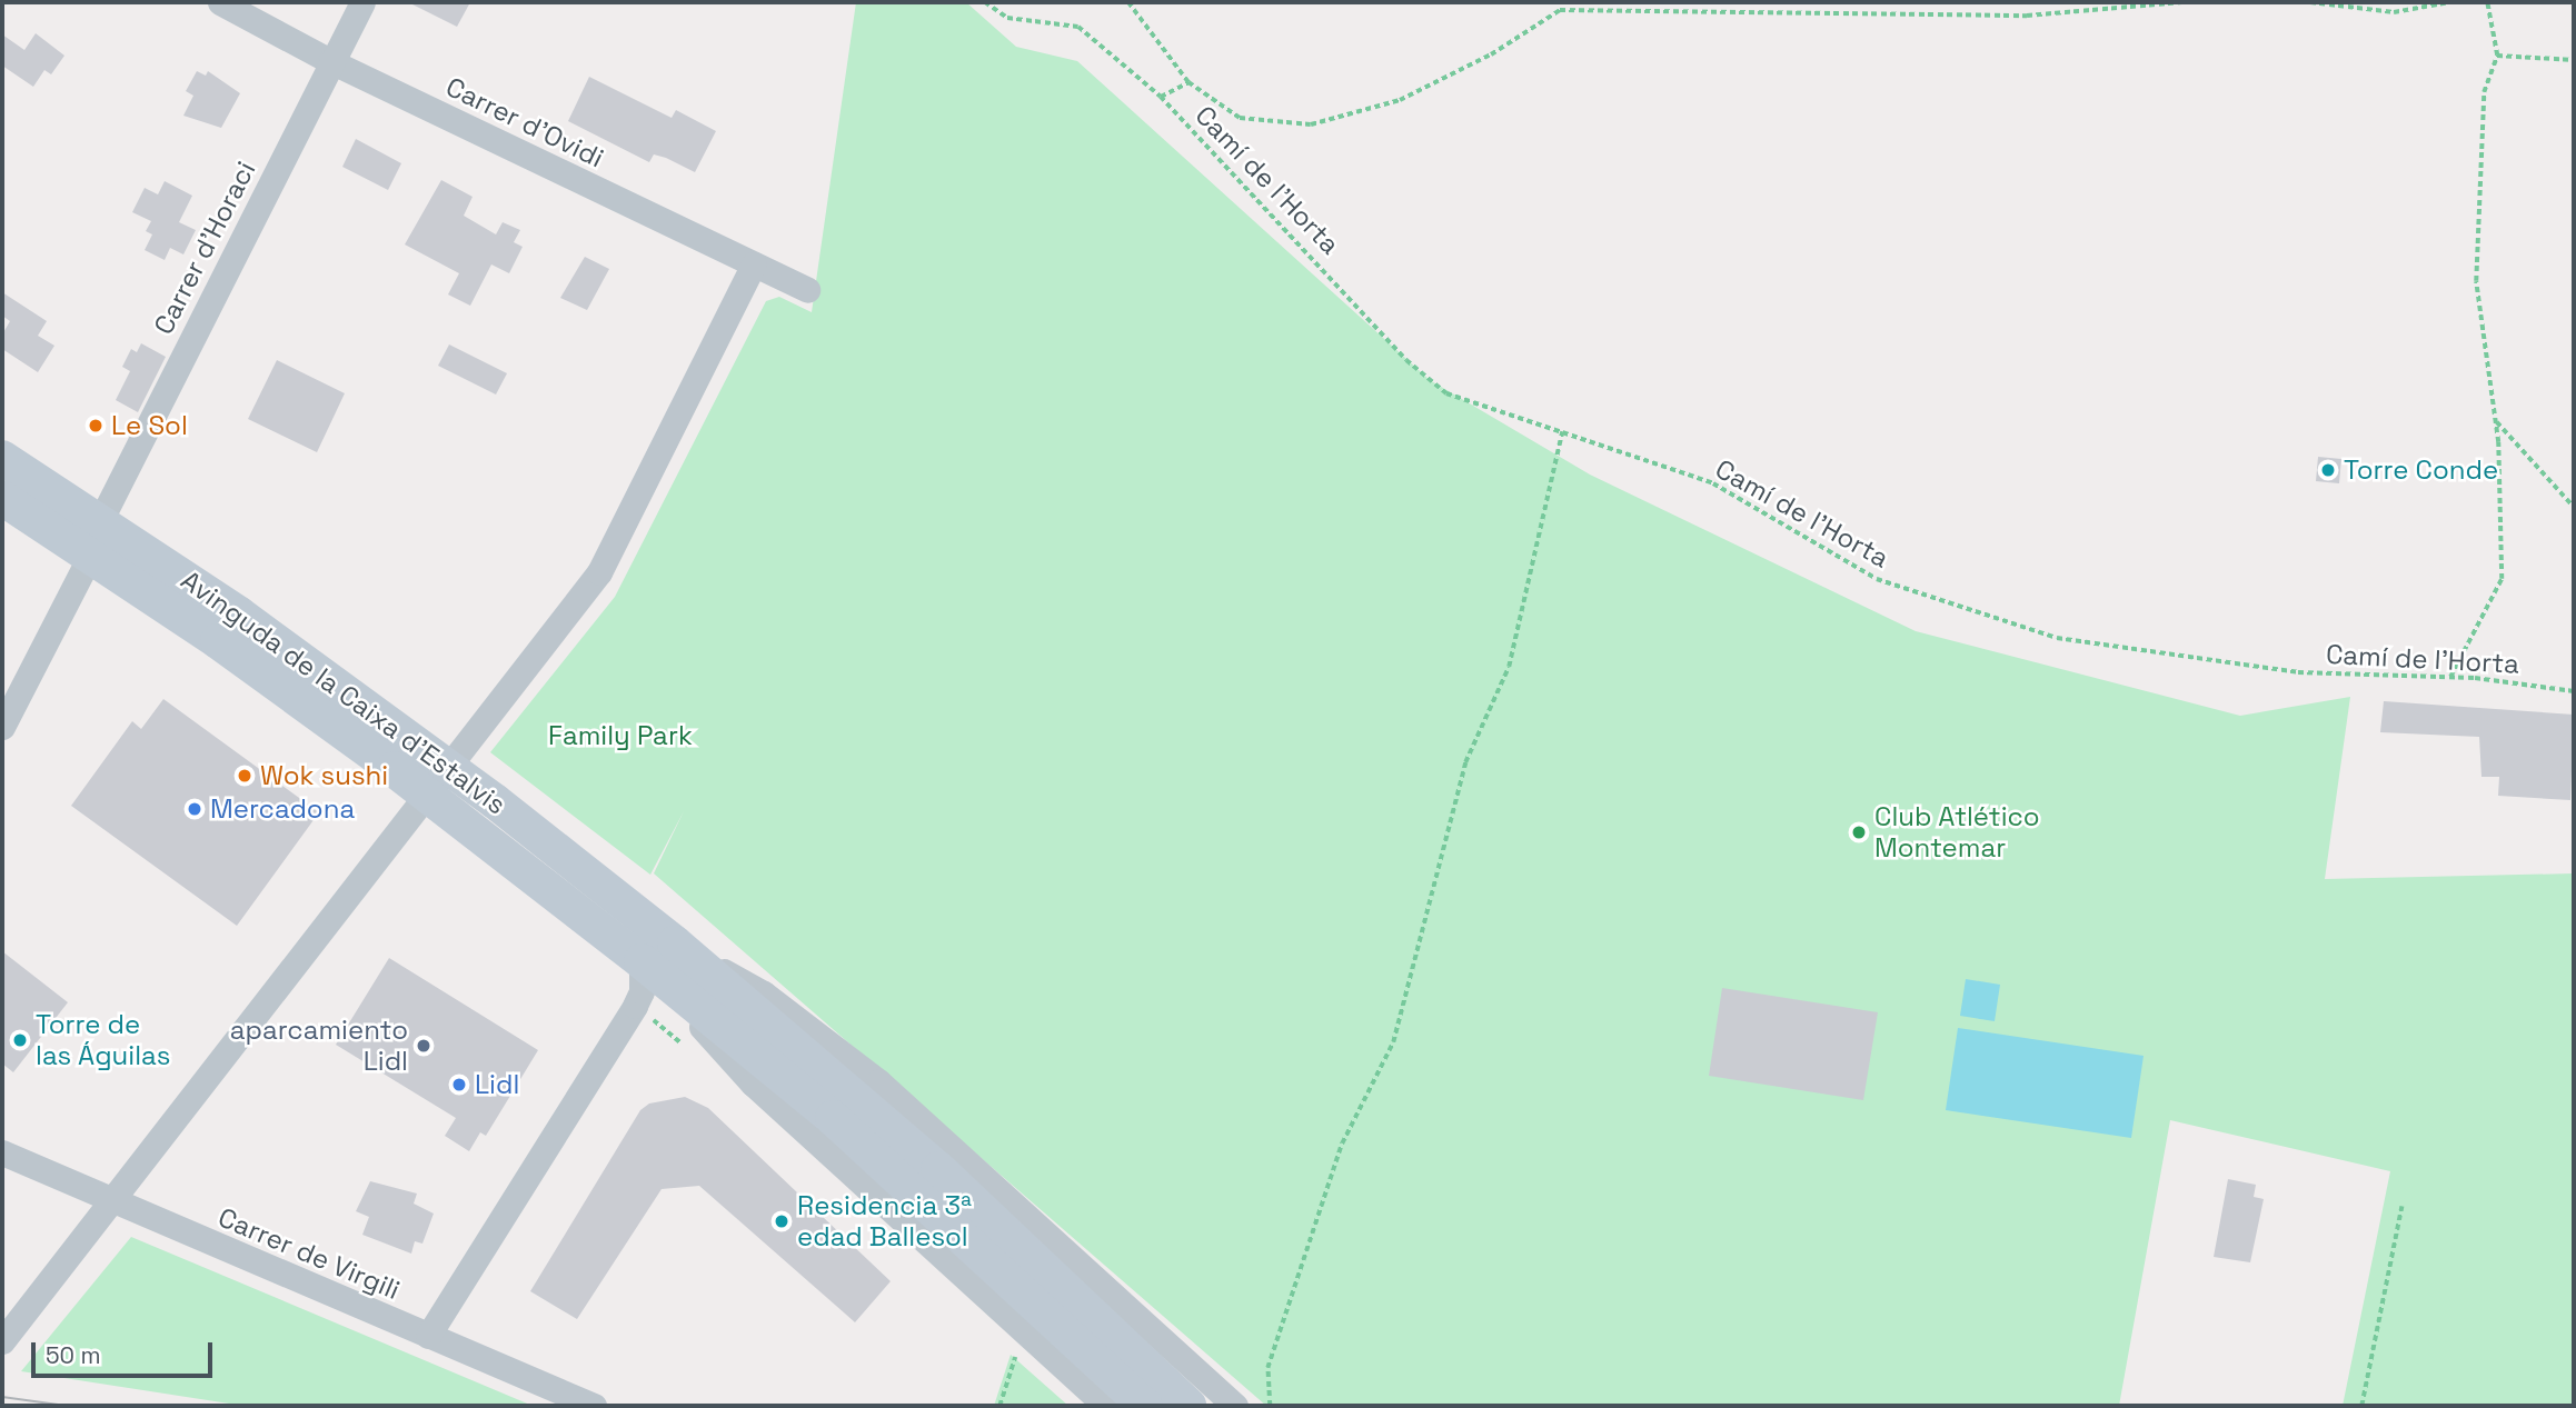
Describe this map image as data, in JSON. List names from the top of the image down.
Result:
{
  "streets": {
    "main road": ["Avinguda de la Caixa d'Estalvis"],
    "street": ["Carrer d'Ovidi", "Carrer d'Horaci", "Carrer de Virgili"],
    "path": ["Camí de l'Horta"]
  },
  "crossings": [
    ["Carrer d'Ovidi", "Carrer d'Horaci"],
    ["Carrer d'Horaci", "Avinguda de la Caixa d'Estalvis"]
  ],
  "parks": ["Family Park"],
  "places": [
    "Le Sol",
    "Torre Conde",
    "Wok sushi",
    "Mercadona",
    "Club Atlético Montemar",
    "Torre de las Águilas",
    "aparcamiento Lidl",
    "Lidl",
    "Residencia 3ª edad Ballesol"
  ],
  "scale_bar": "50 m"
}
